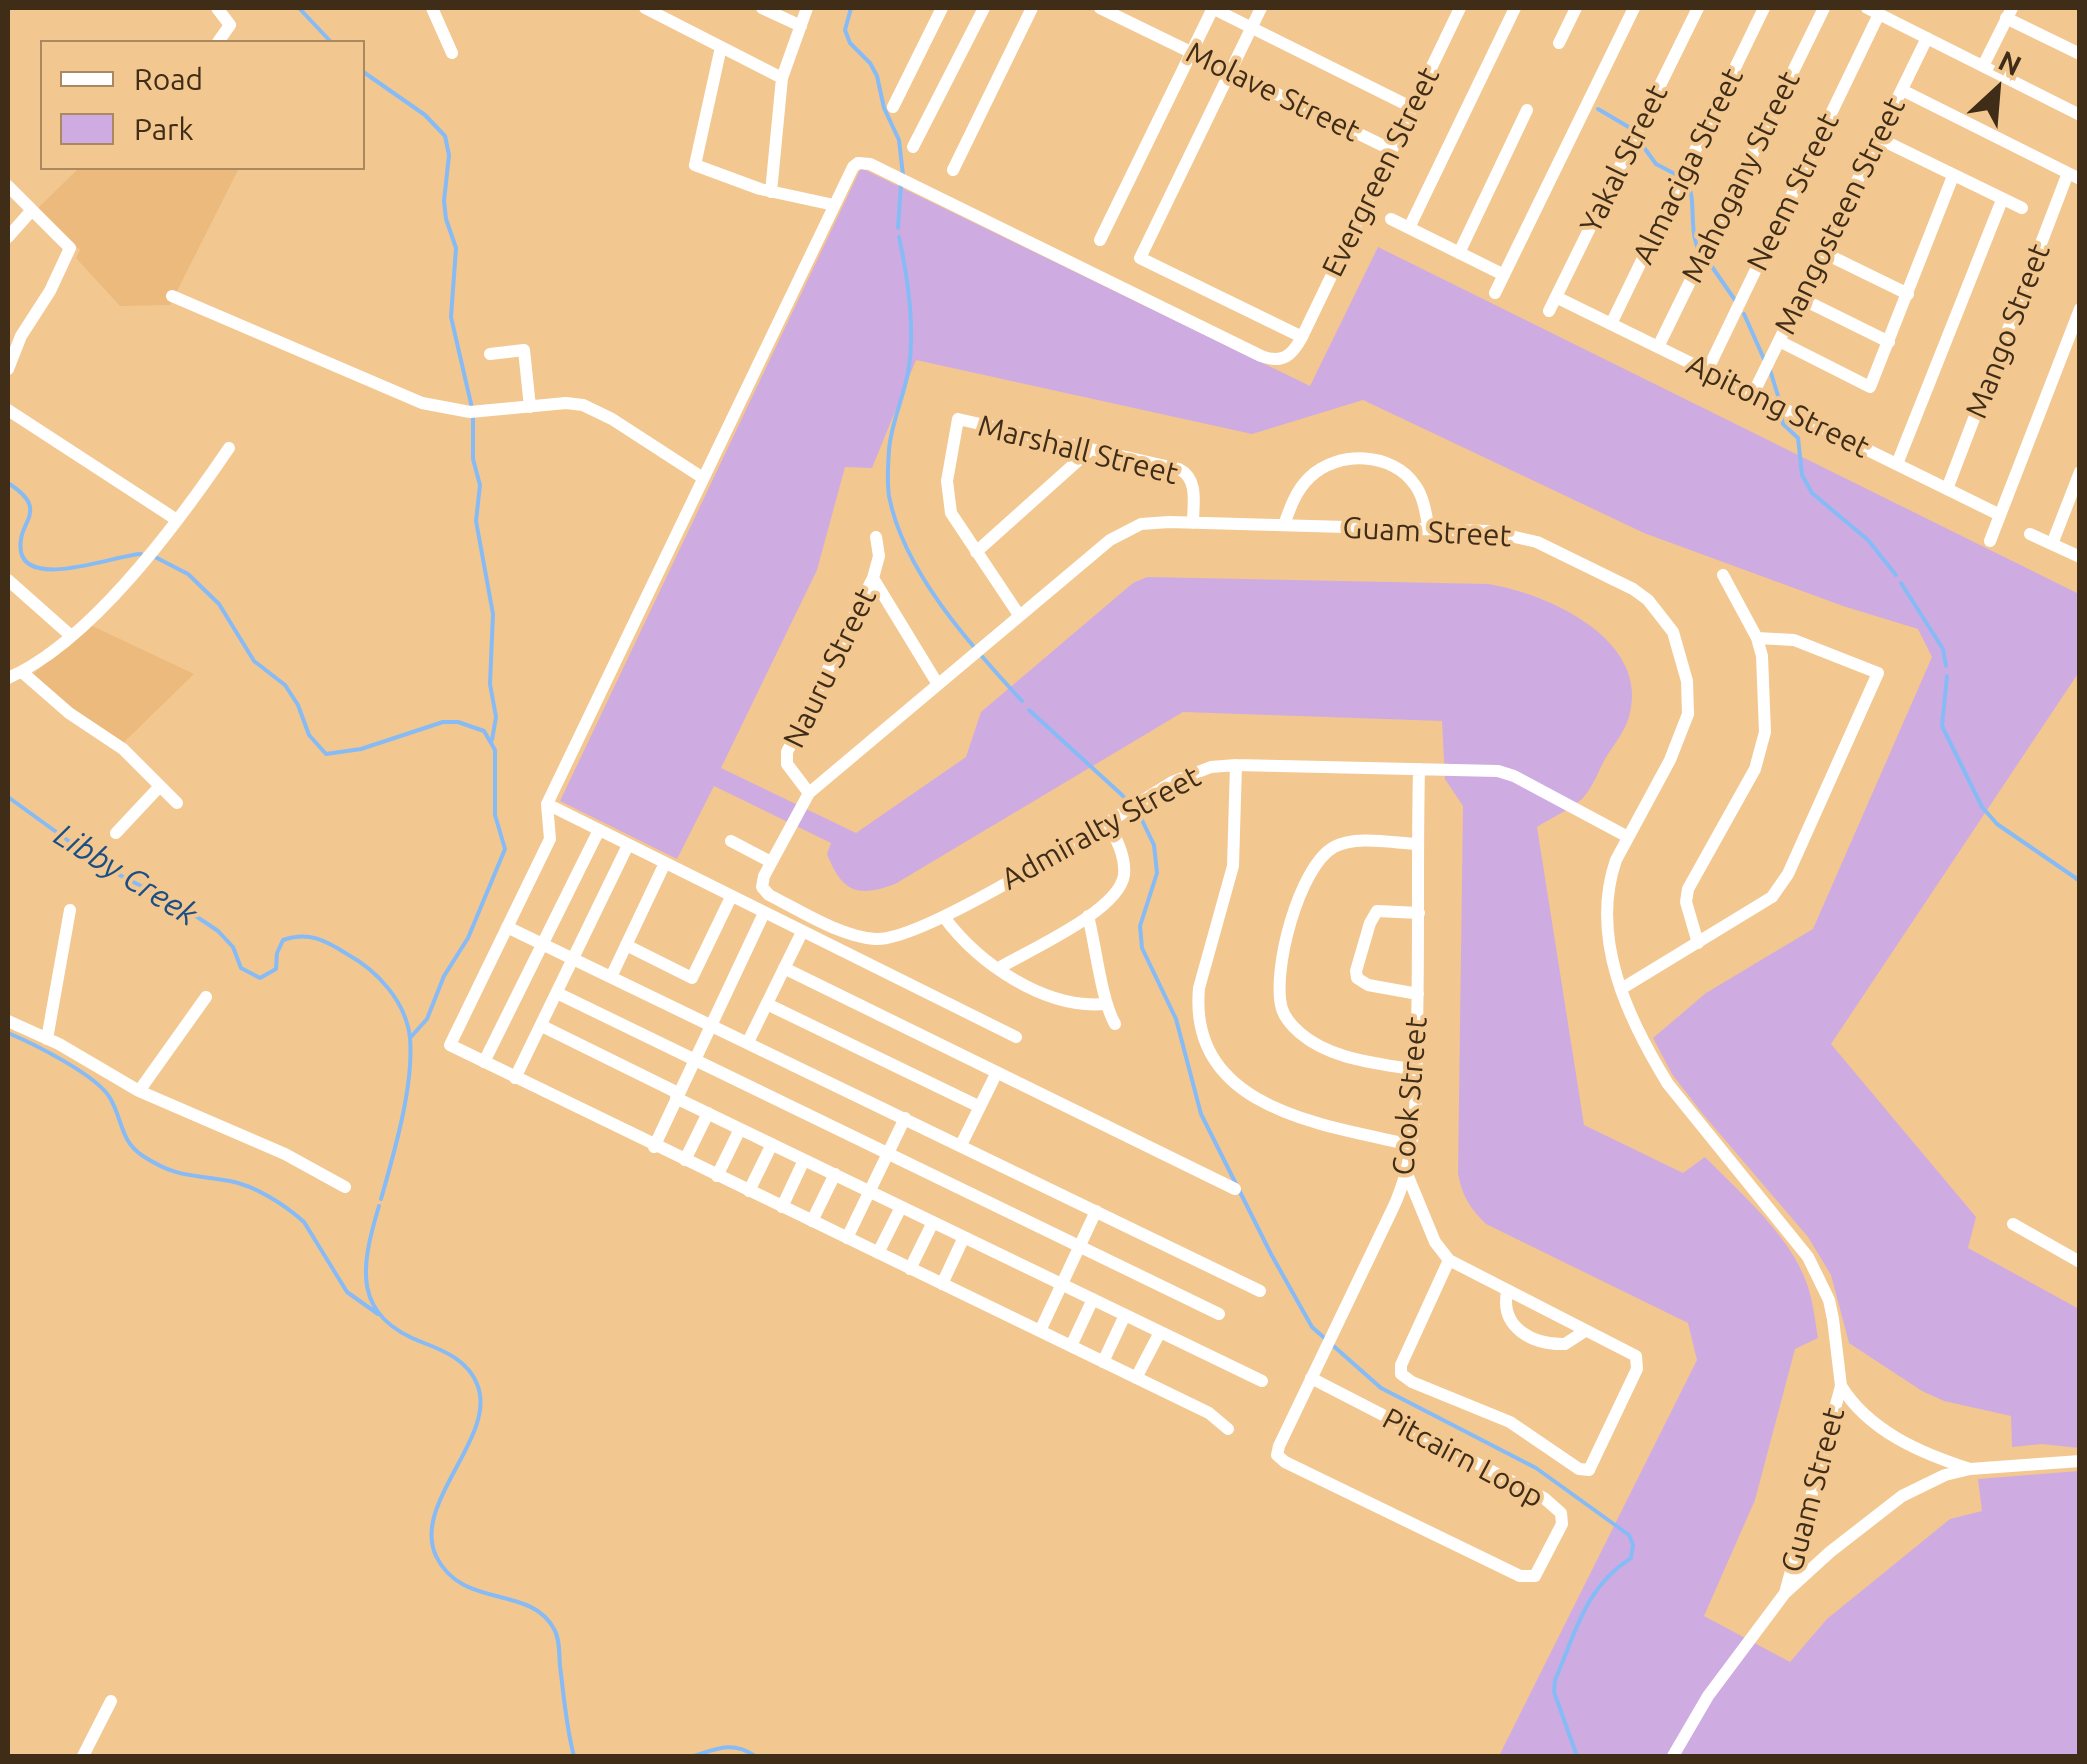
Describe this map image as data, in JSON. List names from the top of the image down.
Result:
{
  "streets": {
    "street": [
      "Molave Street",
      "Yakal Street",
      "Almaciga Street",
      "Evergreen Street",
      "Mahogany Street",
      "Neem Street",
      "Mangosteen Street",
      "Mango Street",
      "Apitong Street",
      "Marshall Street",
      "Guam Street",
      "Nauru Street",
      "Admiralty Street",
      "Cook Street",
      "Pitcairn Loop"
    ]
  },
  "crossings": [
    ["Molave Street", "Evergreen Street"],
    ["Yakal Street", "Apitong Street"],
    ["Almaciga Street", "Apitong Street"],
    ["Mahogany Street", "Apitong Street"],
    ["Neem Street", "Apitong Street"],
    ["Mangosteen Street", "Apitong Street"],
    ["Mango Street", "Apitong Street"],
    ["Marshall Street", "Guam Street"],
    ["Guam Street", "Nauru Street"],
    ["Guam Street", "Admiralty Street"],
    ["Admiralty Street", "Cook Street"],
    ["Cook Street", "Pitcairn Loop"]
  ],
  "water": ["Libby Creek"],
  "legend": ["Road", "Park"],
  "north": "top right"
}
